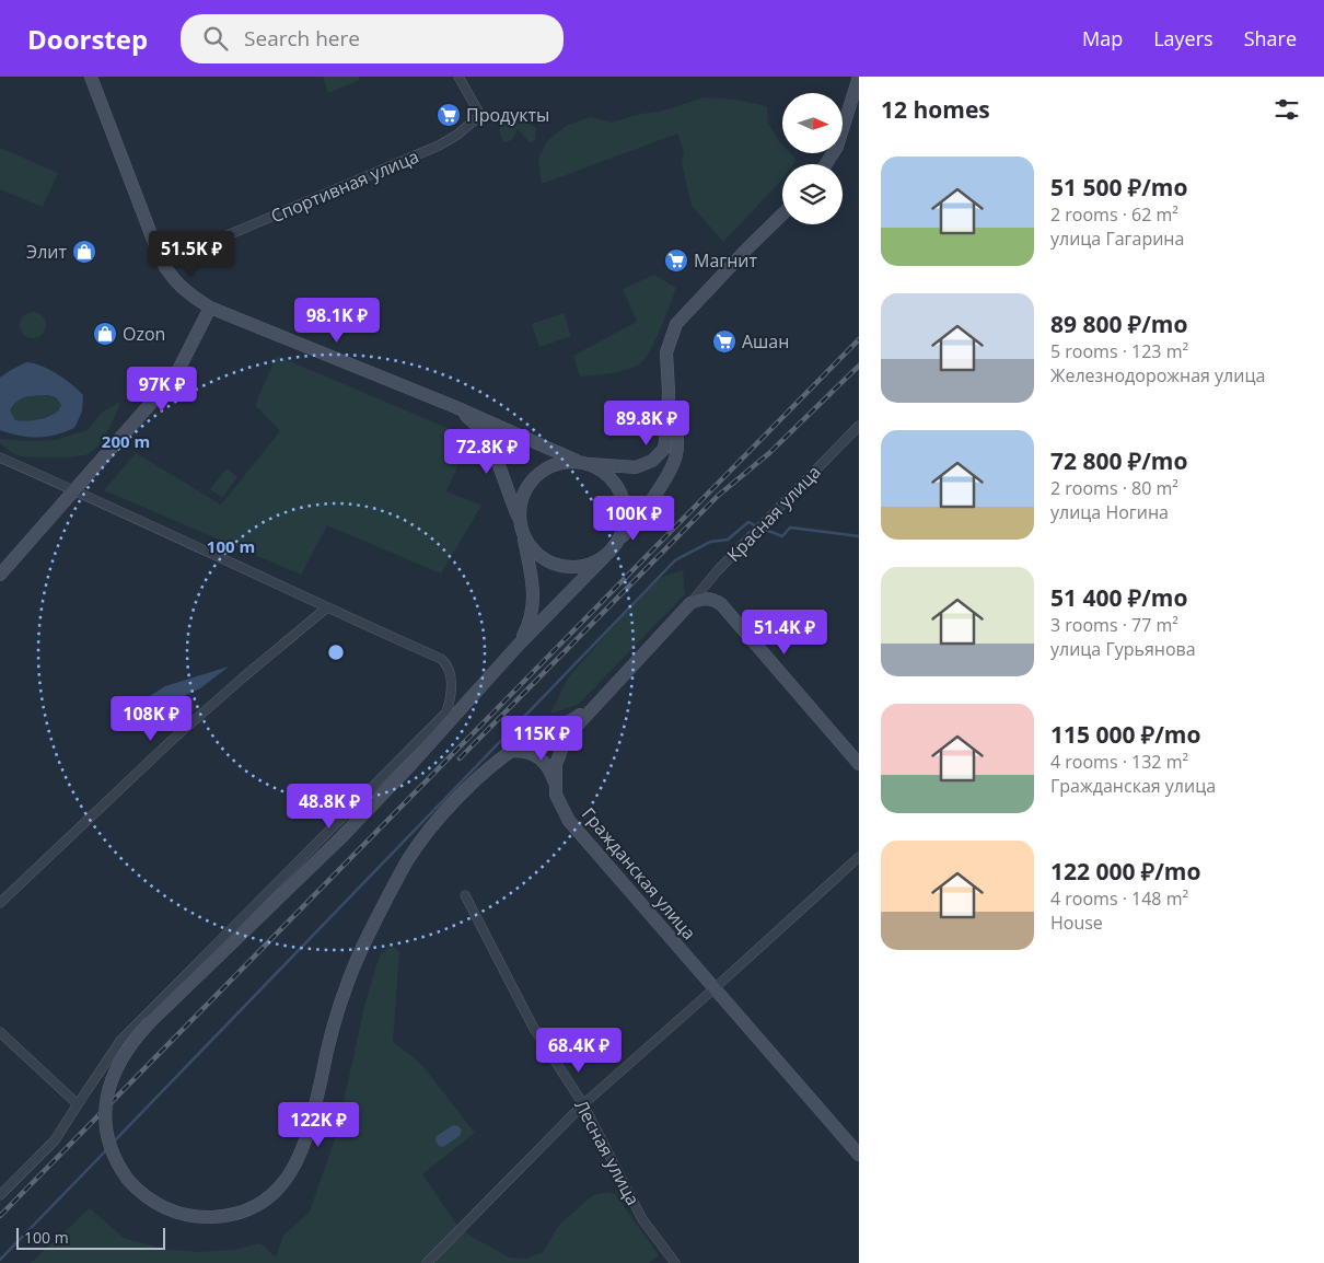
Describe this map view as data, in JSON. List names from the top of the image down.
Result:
{
  "streets": {
    "street": [
      "Спортивная улица",
      "Красная улица",
      "Гражданская улица",
      "Лесная улица"
    ]
  },
  "crossings": [
    ["Красная улица", "Гражданская улица"]
  ],
  "places": {
    "supermarket": ["Продукты", "Магнит", "Ашан"],
    "shop": ["Элит", "Ozon"]
  },
  "scale_bar": "100 m",
  "north": "right",
  "page": {
    "header": "Doorstep",
    "search": "Search here",
    "nav": ["Map", "Layers", "Share"],
    "heading": "12 homes",
    "list": [
      {
        "name": "51 500 ₽/mo",
        "note": "2 rooms · 62 m² · улица Гагарина"
      },
      {
        "name": "89 800 ₽/mo",
        "note": "5 rooms · 123 m² · Железнодорожная улица"
      },
      {
        "name": "72 800 ₽/mo",
        "note": "2 rooms · 80 m² · улица Ногина"
      },
      {
        "name": "51 400 ₽/mo",
        "note": "3 rooms · 77 m² · улица Гурьянова"
      },
      {
        "name": "115 000 ₽/mo",
        "note": "4 rooms · 132 m² · Гражданская улица"
      },
      {
        "name": "122 000 ₽/mo",
        "note": "4 rooms · 148 m² · House"
      }
    ],
    "price": [
      "51.5K ₽",
      "98.1K ₽",
      "97K ₽",
      "89.8K ₽",
      "72.8K ₽",
      "100K ₽",
      "51.4K ₽",
      "108K ₽",
      "115K ₽",
      "48.8K ₽",
      "68.4K ₽",
      "122K ₽"
    ],
    "scale": "100 m"
  },
  "rings": ["200 m", "100 m"]
}
